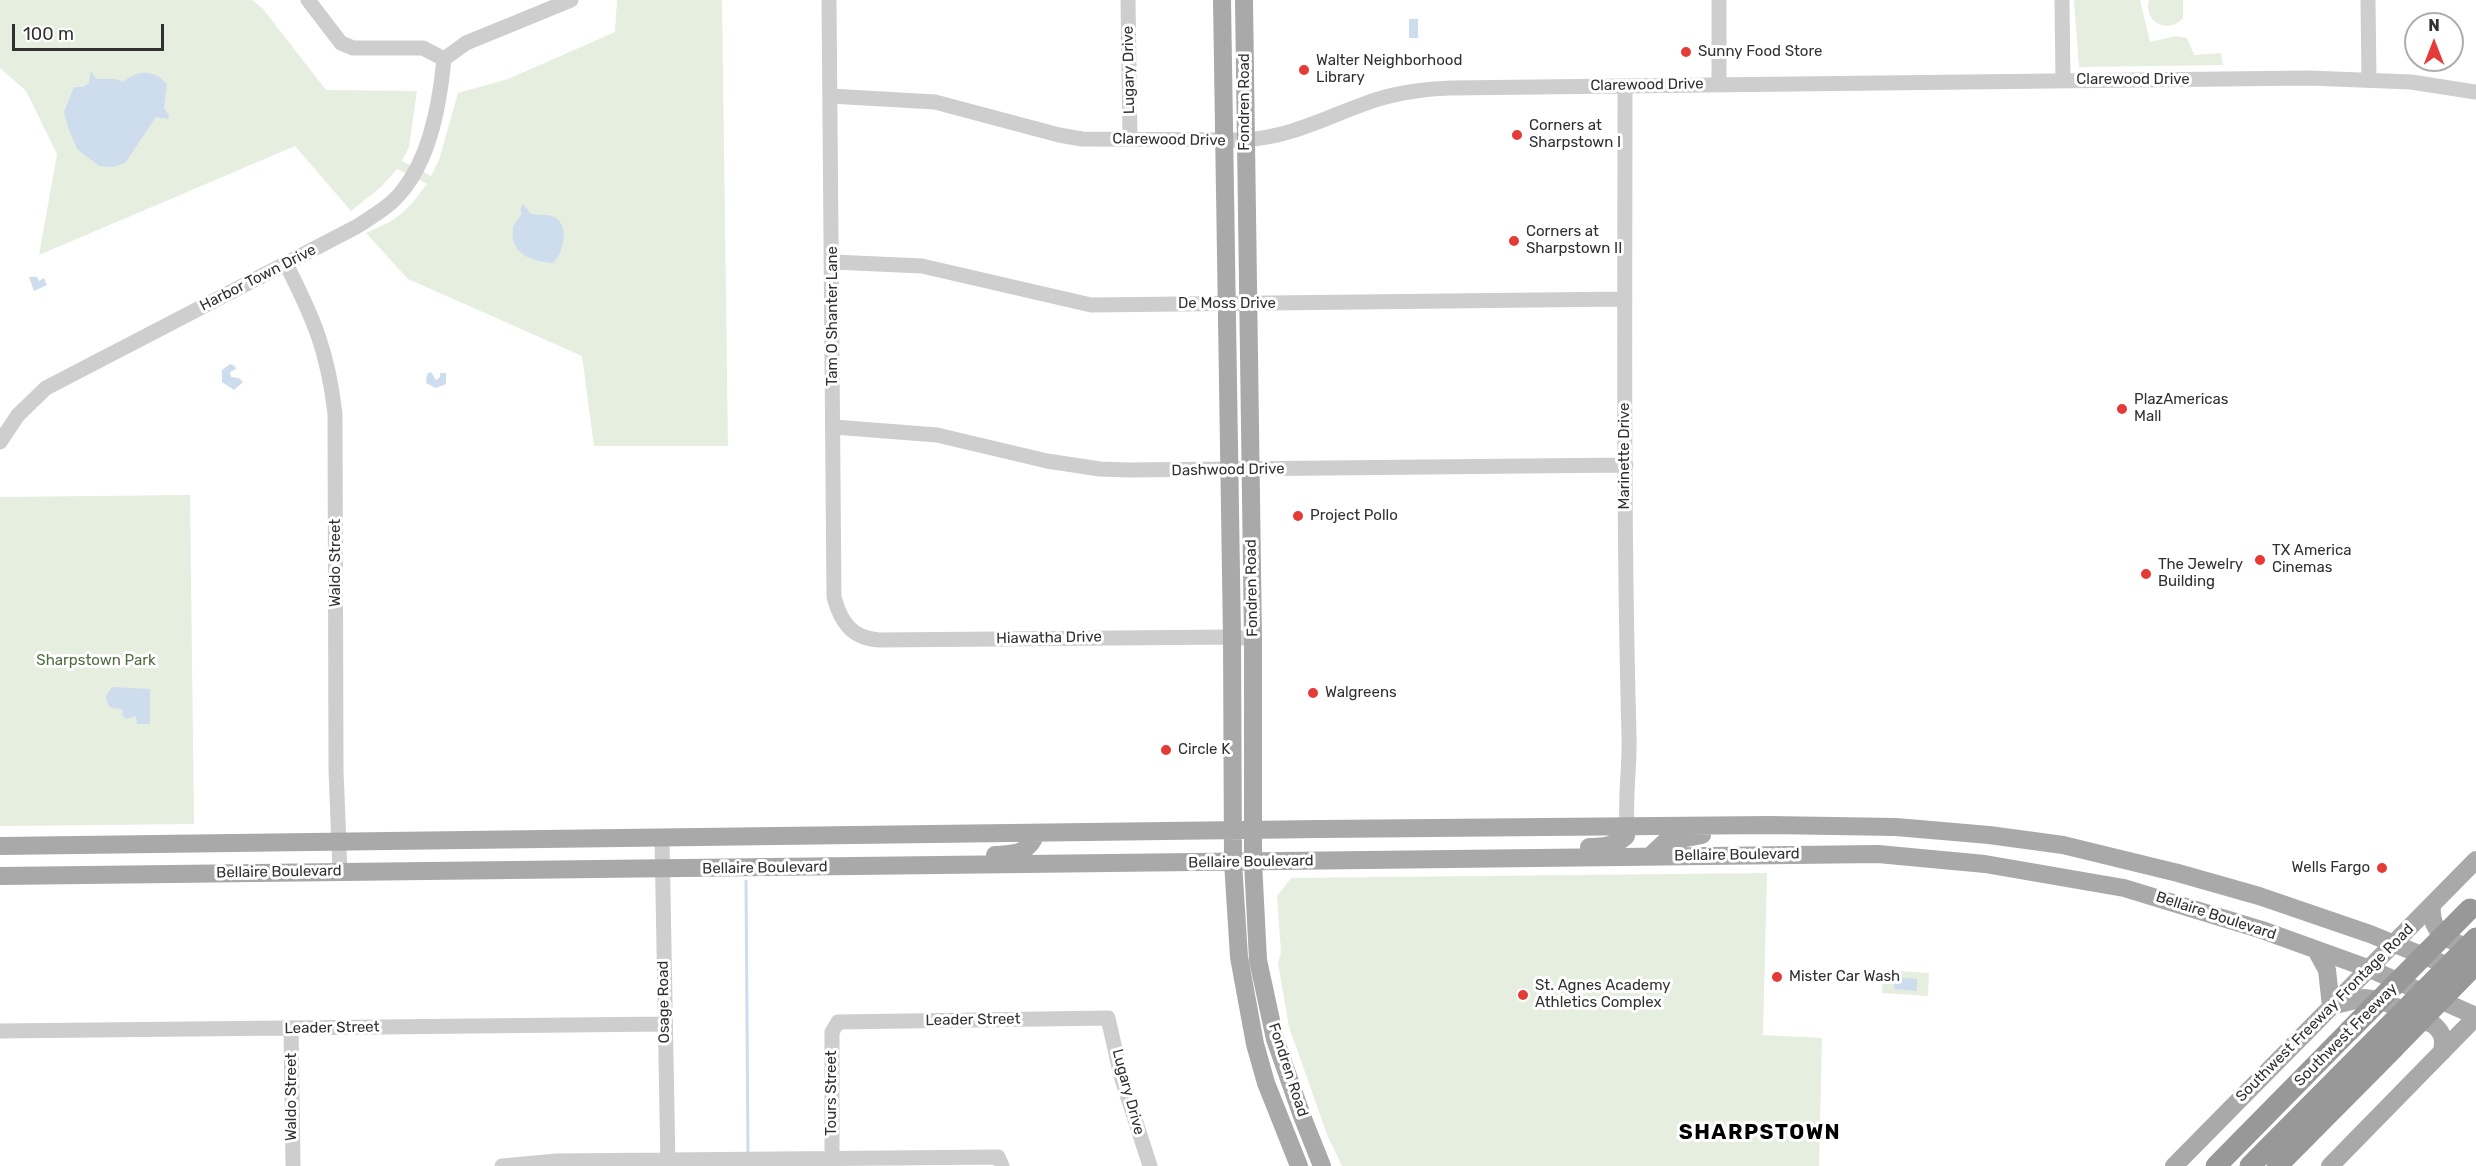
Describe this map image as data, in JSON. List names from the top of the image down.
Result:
{
  "streets": {
    "highway": ["Southwest Freeway"],
    "main road": ["Fondren Road", "Bellaire Boulevard", "Southwest Freeway Frontage Road"],
    "street": [
      "Lugary Drive",
      "Clarewood Drive",
      "Harbor Town Drive",
      "De Moss Drive",
      "Tam O Shanter Lane",
      "Marinette Drive",
      "Dashwood Drive",
      "Waldo Street",
      "Hiawatha Drive",
      "Osage Road",
      "Leader Street",
      "Tours Street"
    ]
  },
  "crossings": [
    ["Lugary Drive", "Clarewood Drive"],
    ["Lugary Drive", "Leader Street"],
    ["Clarewood Drive", "Fondren Road"],
    ["Clarewood Drive", "Tam O Shanter Lane"],
    ["Clarewood Drive", "Marinette Drive"],
    ["Fondren Road", "De Moss Drive"],
    ["Fondren Road", "Dashwood Drive"],
    ["Fondren Road", "Hiawatha Drive"],
    ["Fondren Road", "Bellaire Boulevard"],
    ["Harbor Town Drive", "Waldo Street"],
    ["De Moss Drive", "Tam O Shanter Lane"],
    ["De Moss Drive", "Marinette Drive"],
    ["Tam O Shanter Lane", "Dashwood Drive"],
    ["Tam O Shanter Lane", "Hiawatha Drive"],
    ["Marinette Drive", "Dashwood Drive"],
    ["Marinette Drive", "Bellaire Boulevard"],
    ["Waldo Street", "Bellaire Boulevard"],
    ["Waldo Street", "Leader Street"],
    ["Bellaire Boulevard", "Osage Road"],
    ["Bellaire Boulevard", "Southwest Freeway Frontage Road"],
    ["Osage Road", "Leader Street"],
    ["Leader Street", "Tours Street"]
  ],
  "districts": ["SHARPSTOWN"],
  "parks": ["Sharpstown Park"],
  "places": [
    "Sunny Food Store",
    "Walter Neighborhood Library",
    "Corners at Sharpstown I",
    "Corners at Sharpstown II",
    "PlazAmericas Mall",
    "Project Pollo",
    "TX America Cinemas",
    "The Jewelry Building",
    "Walgreens",
    "Circle K",
    "Wells Fargo",
    "Mister Car Wash",
    "St. Agnes Academy Athletics Complex"
  ],
  "scale_bar": "100 m",
  "north": "top"
}
